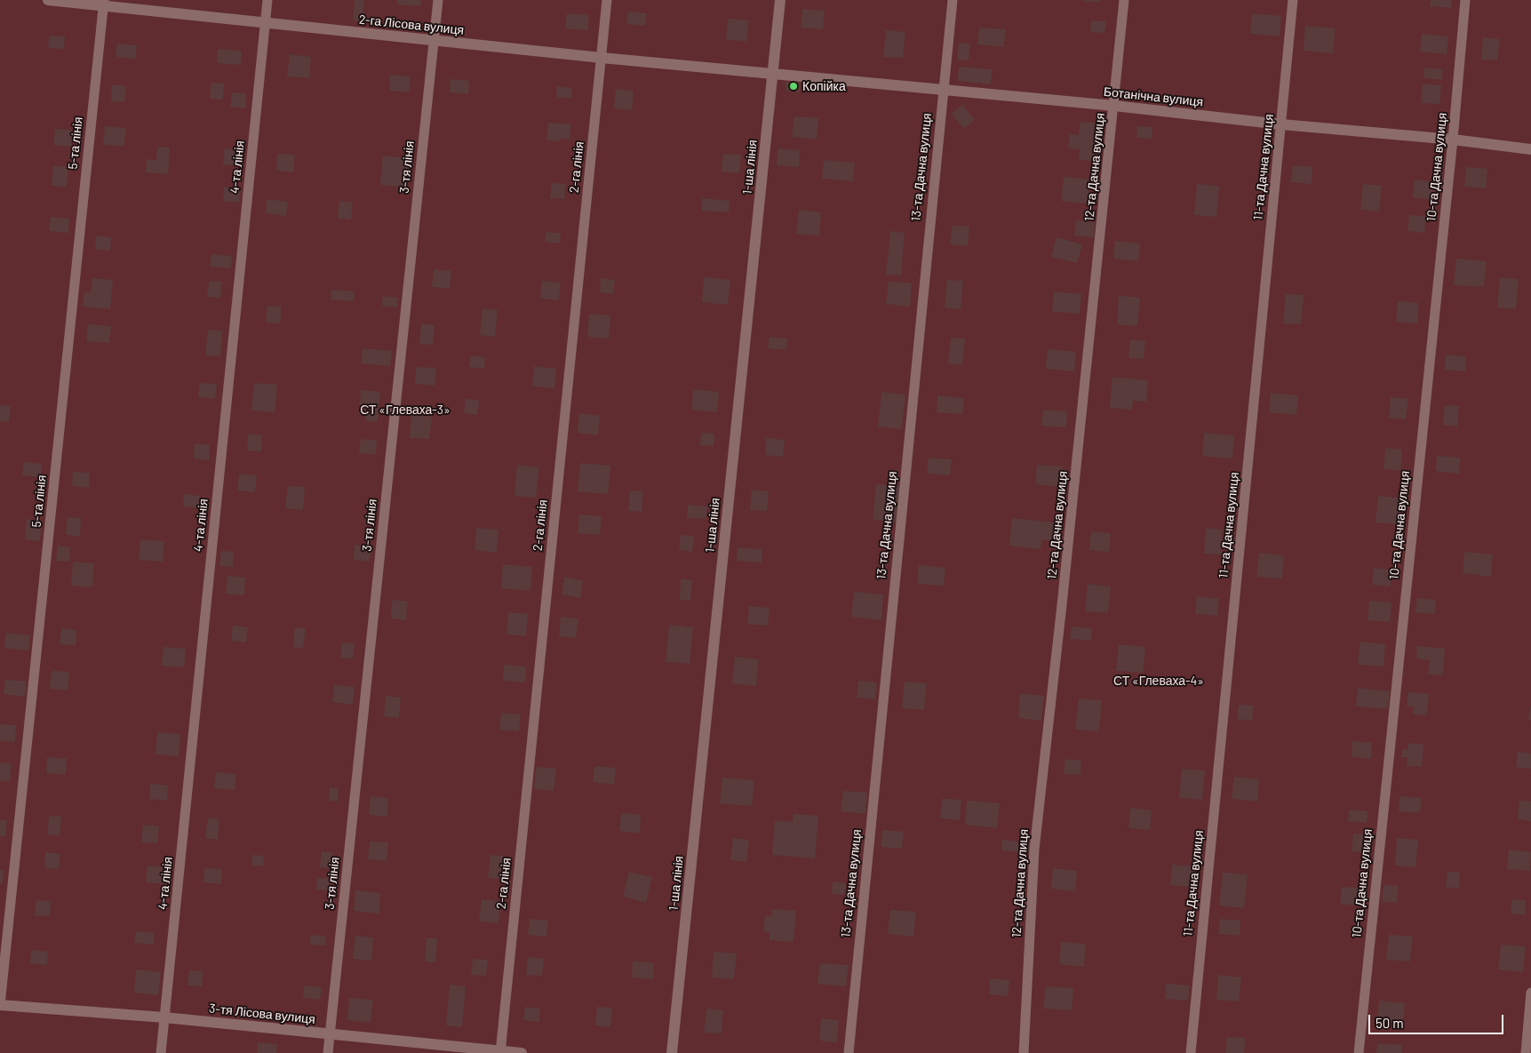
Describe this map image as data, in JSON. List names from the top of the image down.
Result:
{
  "streets": {
    "street": [
      "2-га Лісова вулиця",
      "Ботанічна вулиця",
      "1-ша лінія",
      "3-тя Лісова вулиця"
    ],
    "lane": [
      "5-та лінія",
      "4-та лінія",
      "3-тя лінія",
      "2-га лінія",
      "13-та Дачна вулиця",
      "12-та Дачна вулиця",
      "11-та Дачна вулиця",
      "10-та Дачна вулиця"
    ]
  },
  "crossings": [
    ["2-га Лісова вулиця", "Ботанічна вулиця"],
    ["2-га Лісова вулиця", "5-та лінія"],
    ["2-га Лісова вулиця", "4-та лінія"],
    ["2-га Лісова вулиця", "3-тя лінія"],
    ["2-га Лісова вулиця", "2-га лінія"],
    ["2-га Лісова вулиця", "1-ша лінія"],
    ["Ботанічна вулиця", "1-ша лінія"],
    ["Ботанічна вулиця", "13-та Дачна вулиця"],
    ["Ботанічна вулиця", "12-та Дачна вулиця"],
    ["Ботанічна вулиця", "11-та Дачна вулиця"],
    ["Ботанічна вулиця", "10-та Дачна вулиця"],
    ["5-та лінія", "3-тя Лісова вулиця"],
    ["4-та лінія", "3-тя Лісова вулиця"],
    ["3-тя лінія", "3-тя Лісова вулиця"],
    ["2-га лінія", "3-тя Лісова вулиця"]
  ],
  "parks": ["СТ «Глеваха-3»", "СТ «Глеваха-4»"],
  "places": ["Копійка"],
  "scale_bar": "50 m"
}
